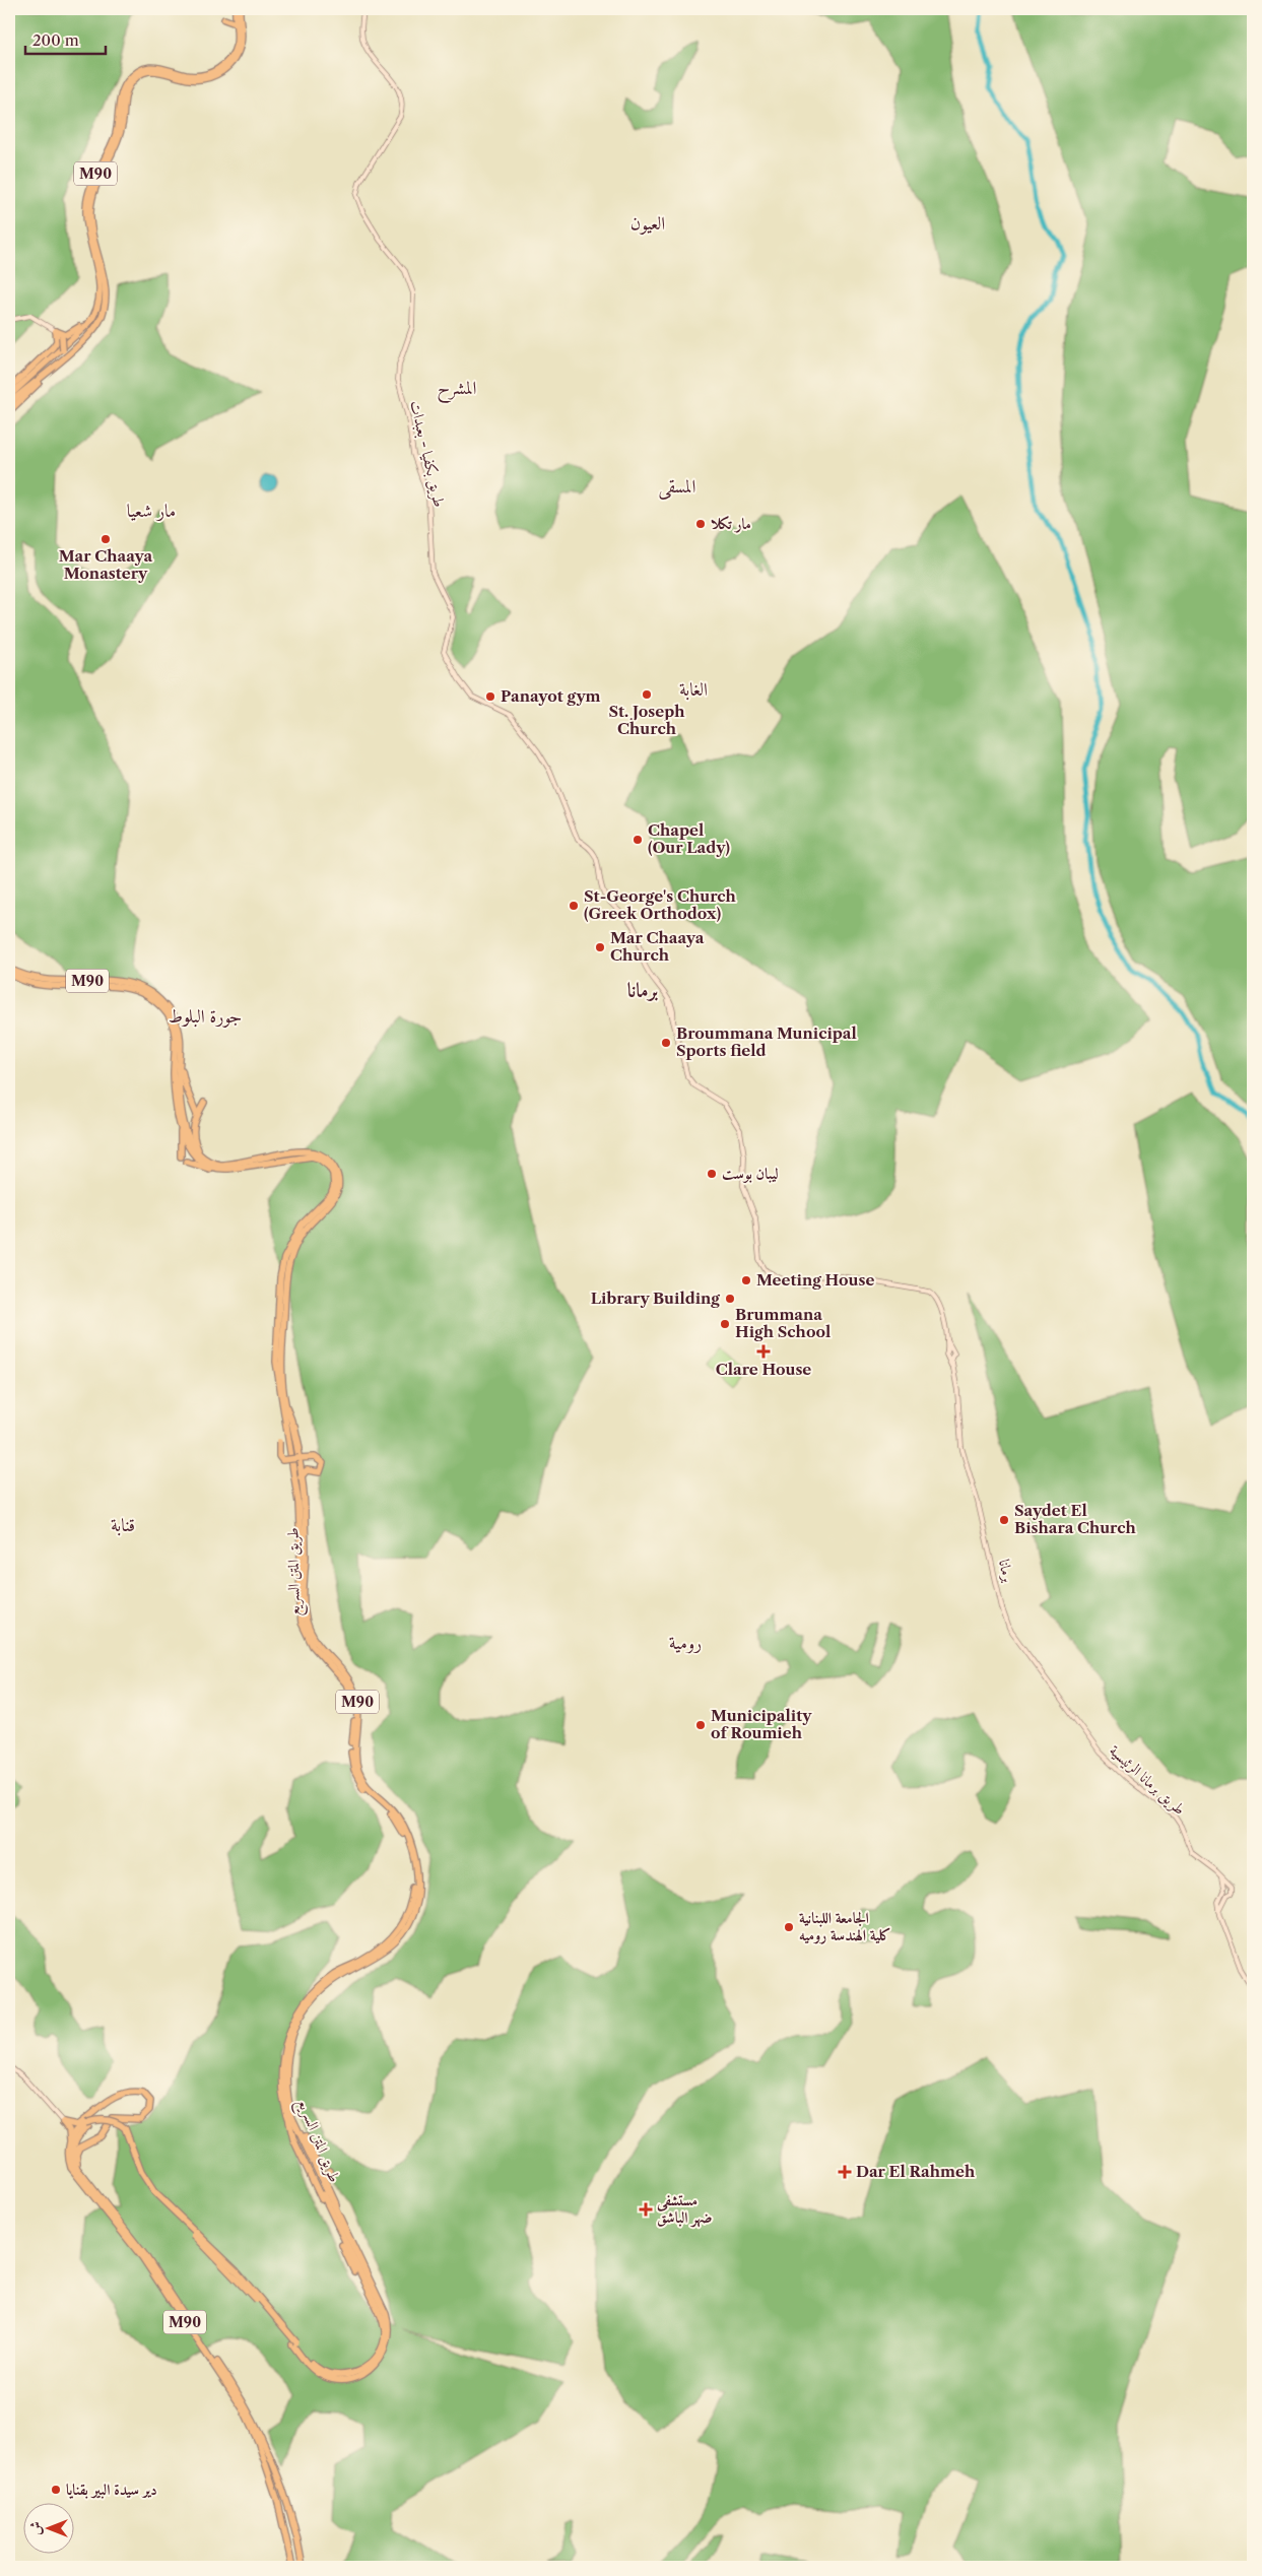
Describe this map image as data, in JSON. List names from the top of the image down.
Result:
{
  "streets": {
    "highway": ["M90", "طريق المتن السريع"],
    "main road": ["طريق بكفيا - بعبدات", "برمانا", "طريق برمانا الرئيسية"]
  },
  "crossings": [
    ["M90", "طريق المتن السريع"],
    ["برمانا", "طريق برمانا الرئيسية"]
  ],
  "districts": [
    "العيون",
    "المشرح",
    "المسقى",
    "مار شعيا",
    "الغابة",
    "برمانا",
    "جورة البلوط",
    "قنابة",
    "رومية"
  ],
  "places": {
    "other": [
      "مار تكلا",
      "Mar Chaaya Monastery",
      "St. Joseph Church",
      "Panayot gym",
      "Chapel (Our Lady)",
      "St-George's Church (Greek Orthodox)",
      "Mar Chaaya Church",
      "Broummana Municipal Sports field",
      "ليبان بوست",
      "Meeting House",
      "Library Building",
      "Brummana High School",
      "Saydet El Bishara Church",
      "Municipality of Roumieh",
      "الجامعة اللبنانية كلية الهندسة روميه",
      "دير سيدة البير بقنايا"
    ],
    "health": ["Clare House", "Dar El Rahmeh", "مستشفى ضهر الباشق"]
  },
  "scale_bar": "200 m",
  "north": "left"
}
